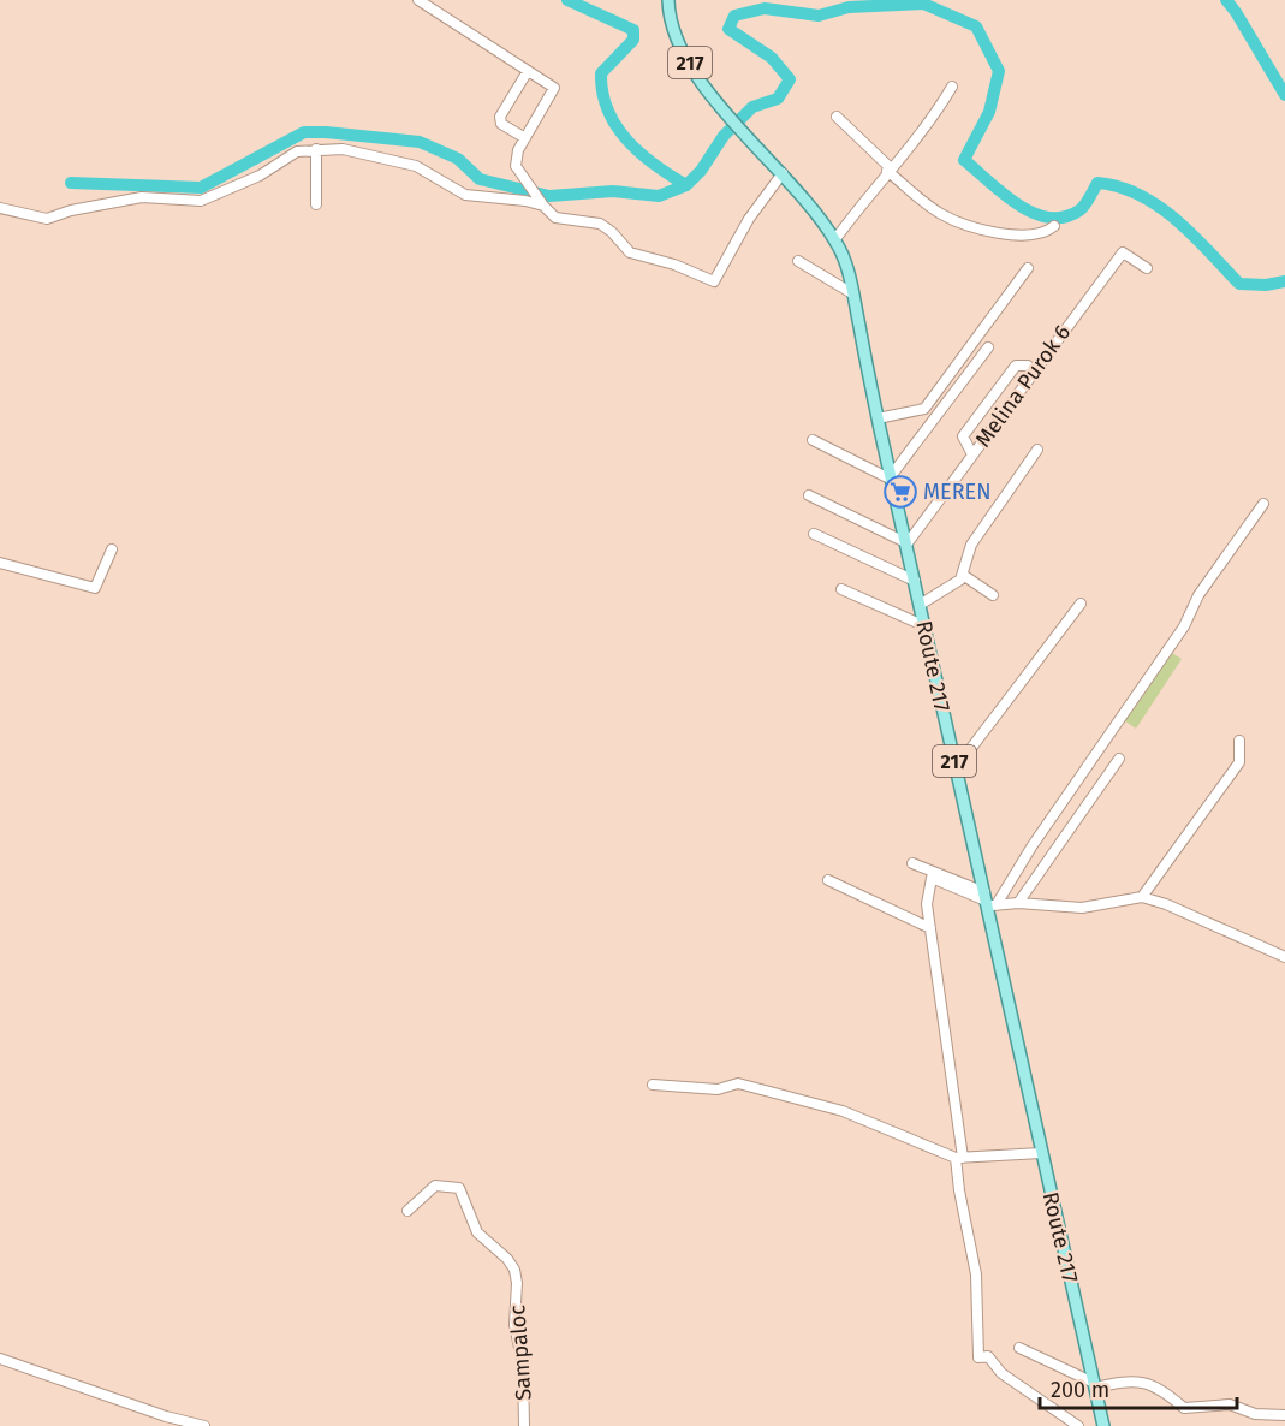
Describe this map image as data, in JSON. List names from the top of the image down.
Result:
{
  "streets": {
    "main road": ["217", "Route 217"],
    "street": ["Melina Purok 6", "Sampaloc"]
  },
  "crossings": [
    ["Melina Purok 6", "Route 217"]
  ],
  "places": {
    "supermarket": ["MEREN"]
  },
  "scale_bar": "200 m"
}
